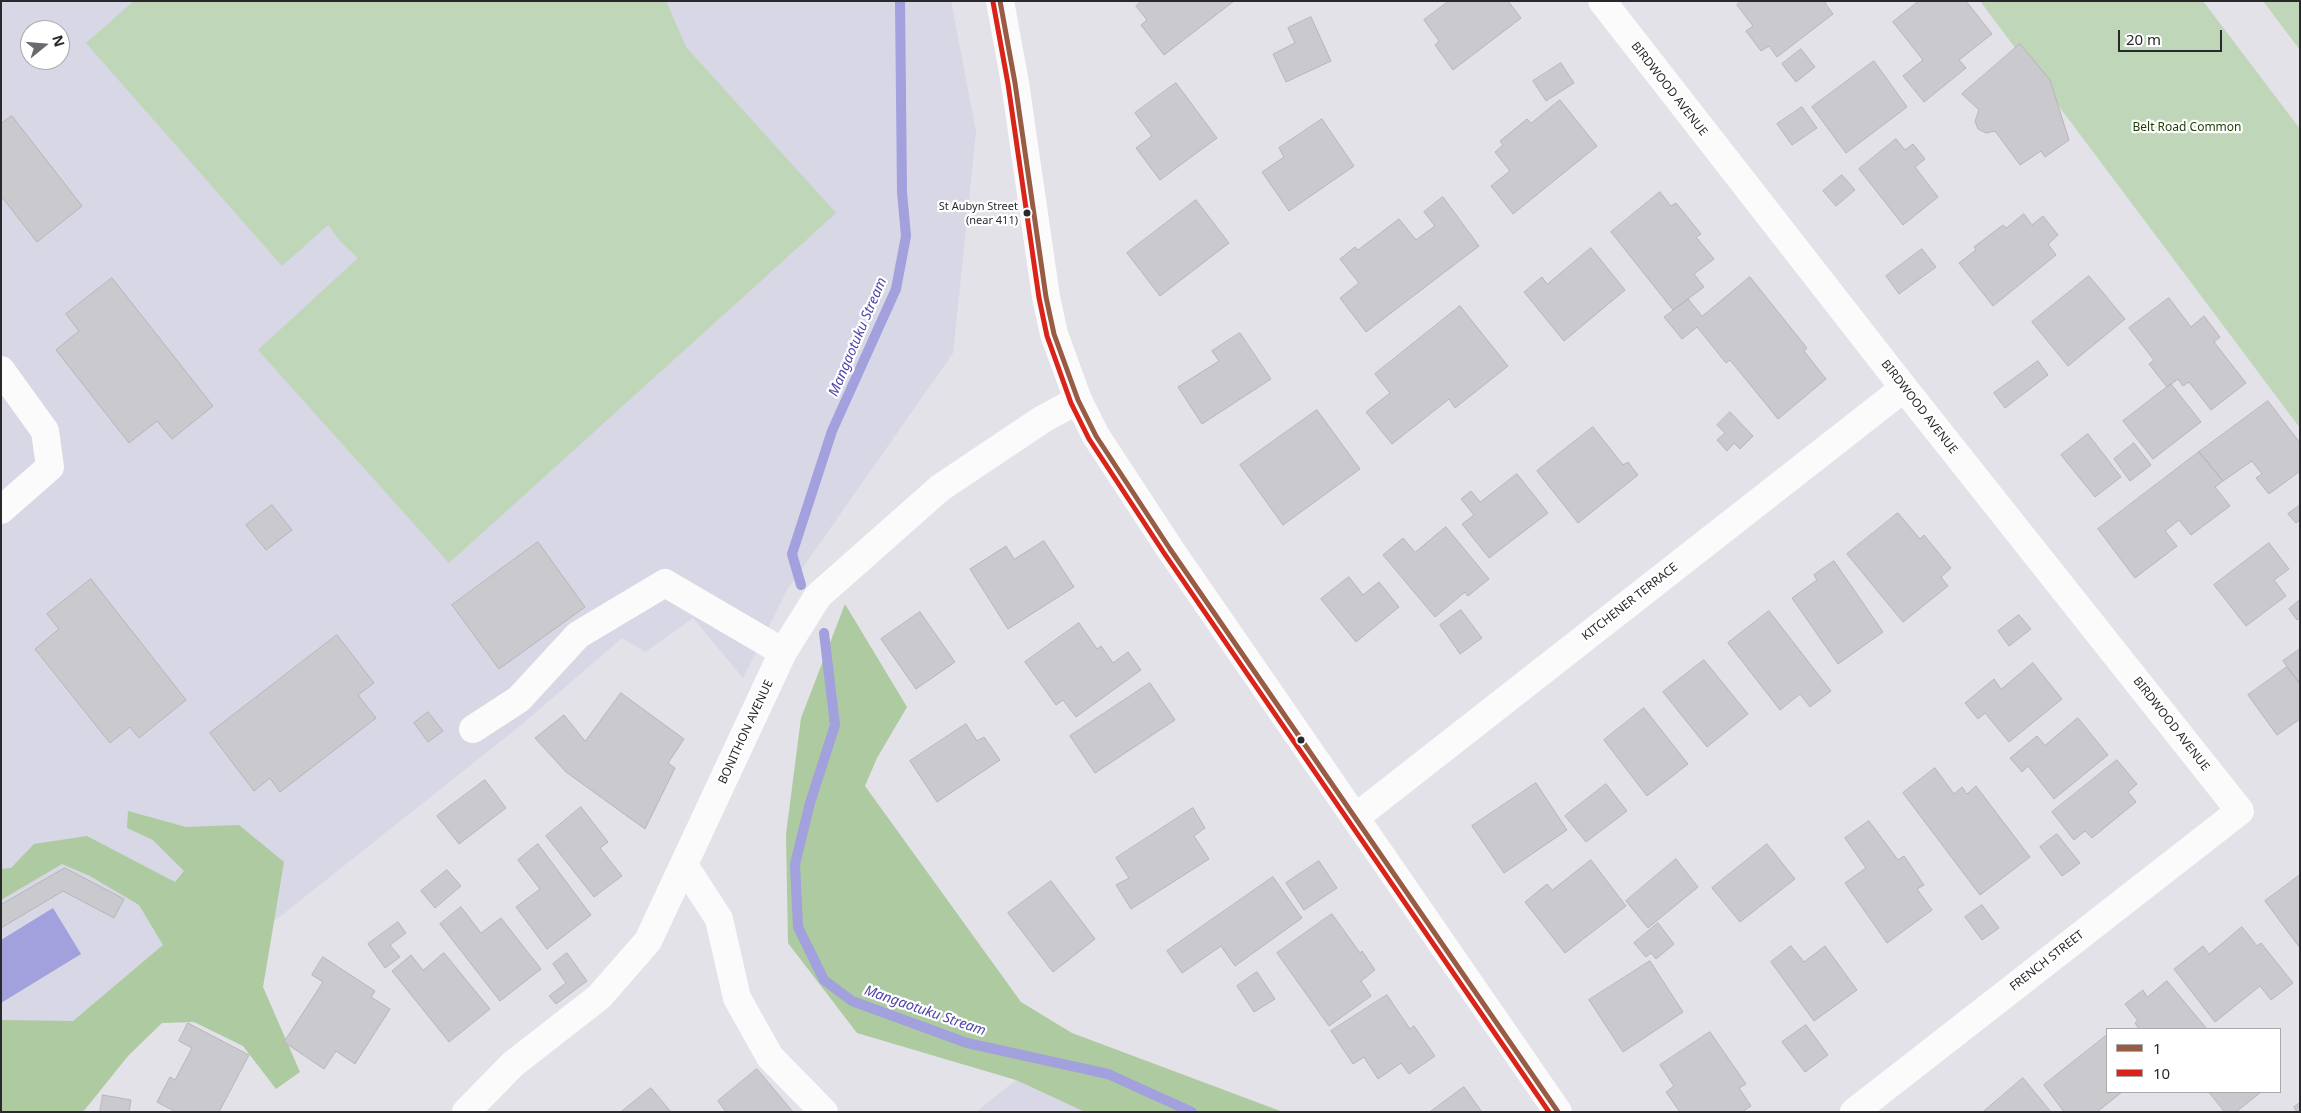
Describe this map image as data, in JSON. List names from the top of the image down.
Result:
{
  "streets": {
    "main road": [
      "BIRDWOOD AVENUE",
      "KITCHENER TERRACE",
      "BONITHON AVENUE",
      "FRENCH STREET"
    ]
  },
  "crossings": [
    ["BIRDWOOD AVENUE", "KITCHENER TERRACE"],
    ["BIRDWOOD AVENUE", "FRENCH STREET"]
  ],
  "water": ["Mangaotuku Stream"],
  "parks": ["Belt Road Common"],
  "places": ["St Aubyn Street (near 411)"],
  "lines": ["transit line 1", "transit line 10"],
  "legend": ["1", "10"],
  "scale_bar": "20 m",
  "north": "right"
}
